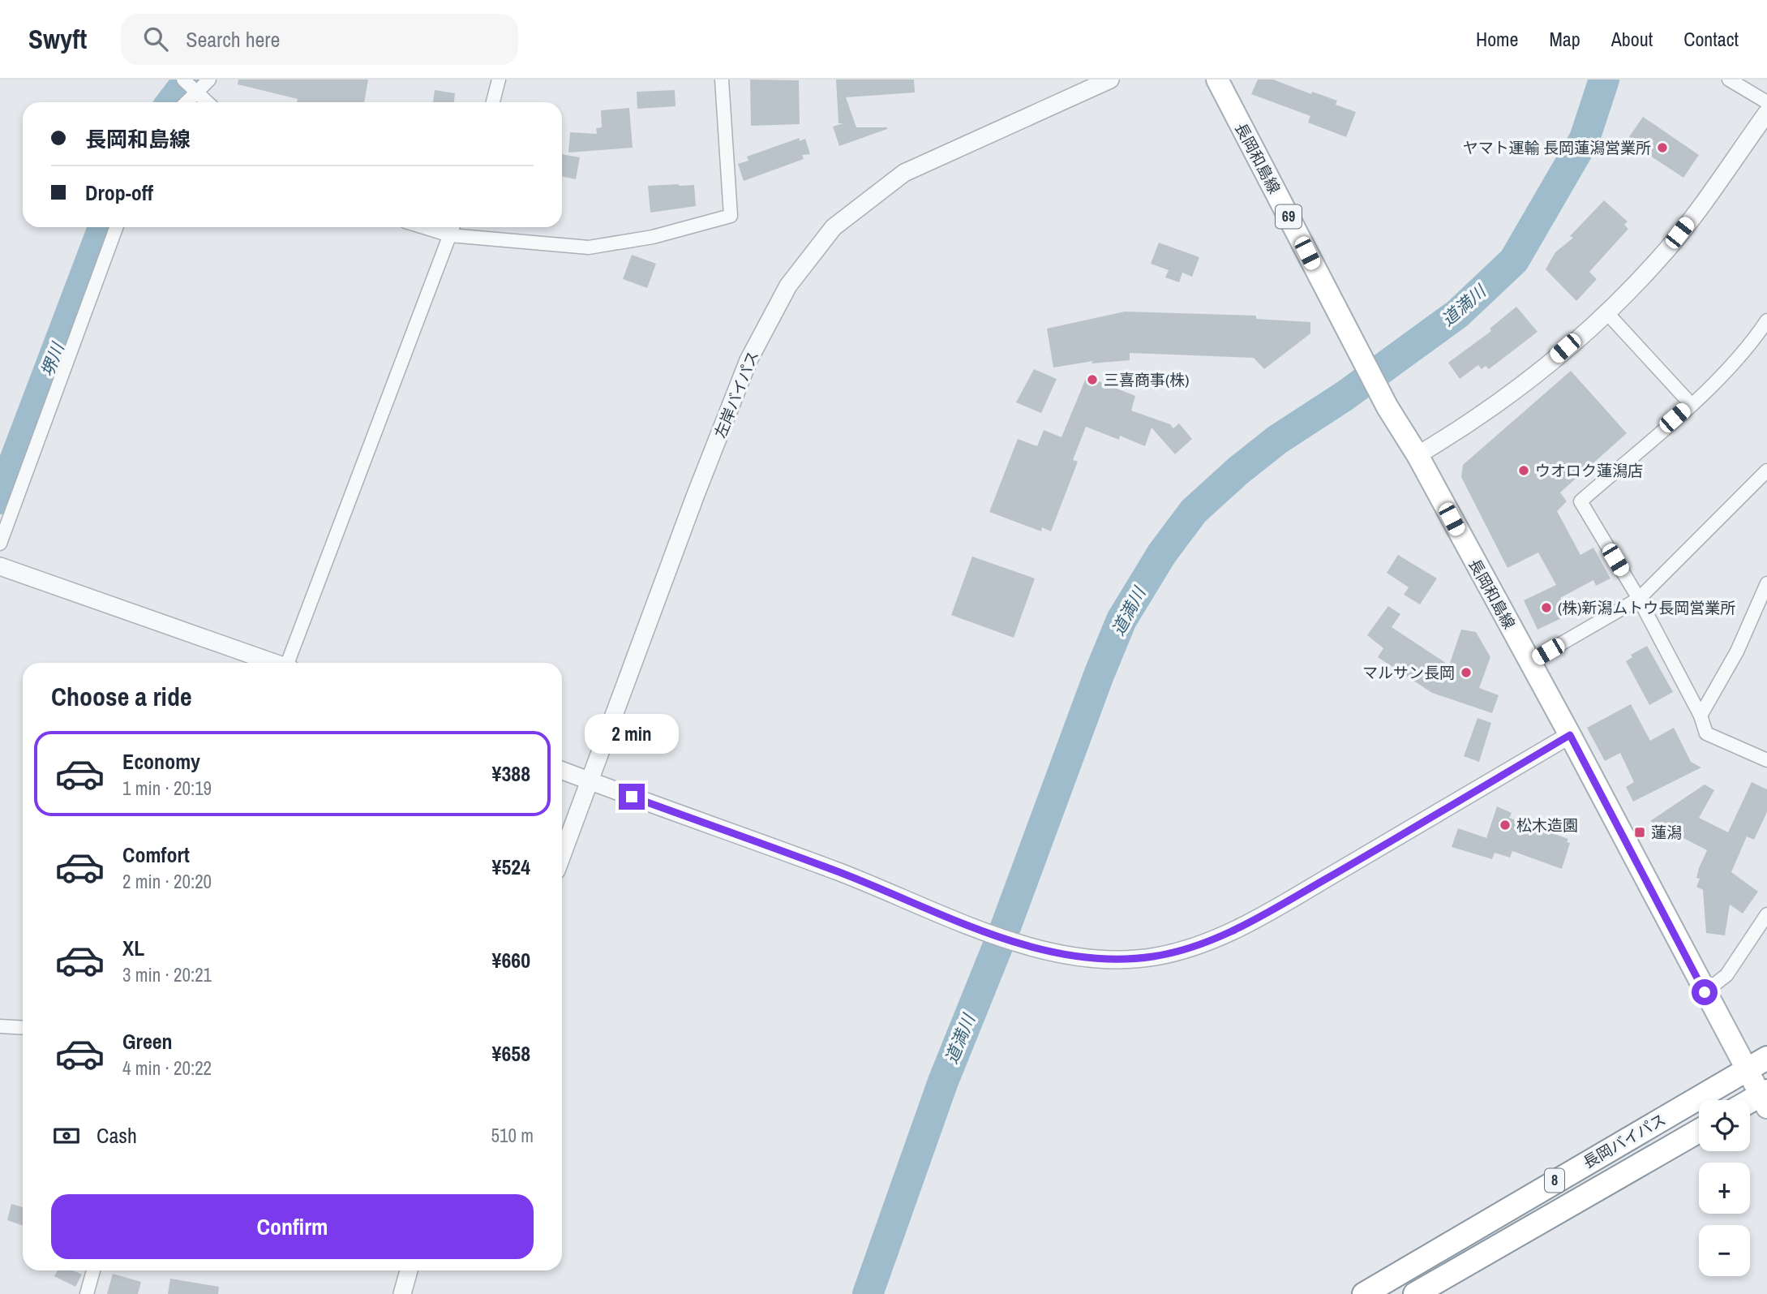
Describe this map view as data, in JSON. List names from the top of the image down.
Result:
{
  "streets": {
    "highway": ["長岡バイパス", "8"],
    "main road": ["長岡和島線", "69"],
    "street": ["左岸バイパス"]
  },
  "crossings": [
    ["長岡和島線", "長岡バイパス"]
  ],
  "water": ["道満川", "堺川"],
  "places": {
    "other": [
      "ヤマト運輸 長岡蓮潟営業所",
      "三喜商事(株)",
      "ウオロク蓮潟店",
      "(株)新潟ムトウ長岡営業所",
      "マルサン長岡",
      "松木造園"
    ],
    "transit": ["蓮潟"]
  },
  "page": {
    "header": "Swyft",
    "search": "Search here",
    "nav": [
      "Home",
      "Map",
      "About",
      "Contact"
    ],
    "banner": ["長岡和島線", "Drop-off"],
    "heading": "Choose a ride",
    "bubble": "2 min",
    "list": [
      {
        "name": "Economy",
        "note": "1 min · 20:19",
        "value": "¥388"
      },
      {
        "name": "Comfort",
        "note": "2 min · 20:20",
        "value": "¥524"
      },
      {
        "name": "XL",
        "note": "3 min · 20:21",
        "value": "¥660"
      },
      {
        "name": "Green",
        "note": "4 min · 20:22",
        "value": "¥658"
      }
    ],
    "map_buttons": ["+", "−"],
    "pay": ["Cash", "510 m"],
    "buttons": "Confirm"
  }
}
